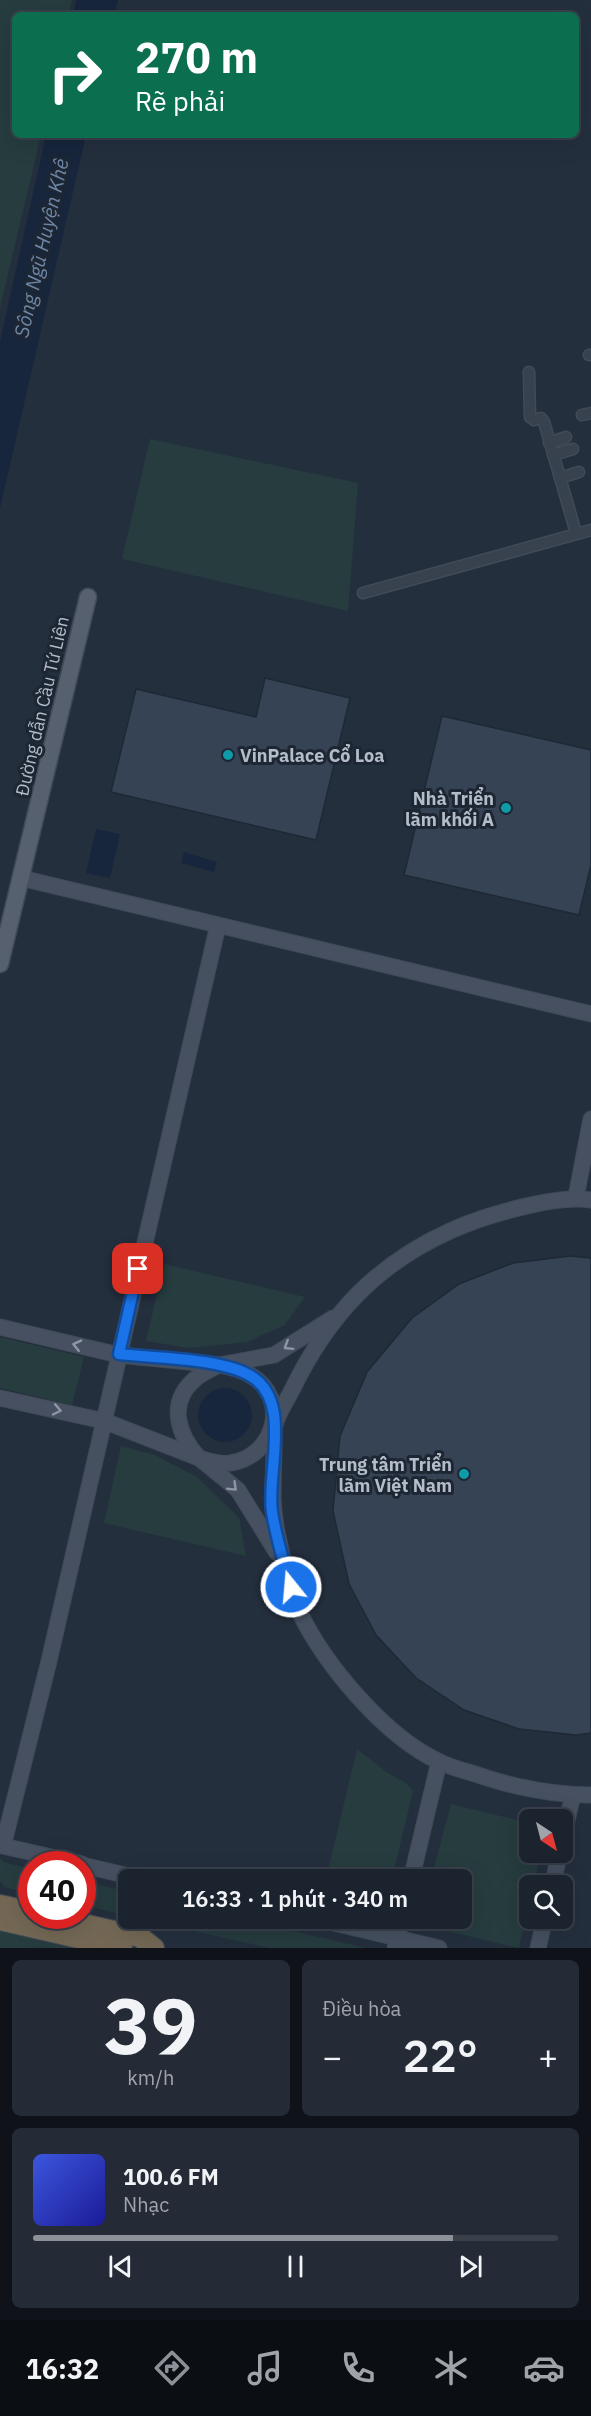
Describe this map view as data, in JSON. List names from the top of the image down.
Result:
{
  "streets": {
    "main road": ["Đường dẫn Cầu Tứ Liên"]
  },
  "water": ["Sông Ngũ Huyện Khê"],
  "places": ["VinPalace Cổ Loa", "Nhà Triển lãm khối A", "Trung tâm Triển lãm Việt Nam"],
  "north": "bottom right",
  "page": {
    "turn": ["270 m", "Rẽ phải"],
    "limit": "40",
    "trip": "16:33 · 1 phút · 340 m",
    "tile": [
      ["39", "km/h"],
      "Điều hòa"
    ],
    "heat": ["−", "22°", "+"],
    "song": ["100.6 FM", "Nhạc"],
    "tabs": "16:32"
  }
}
